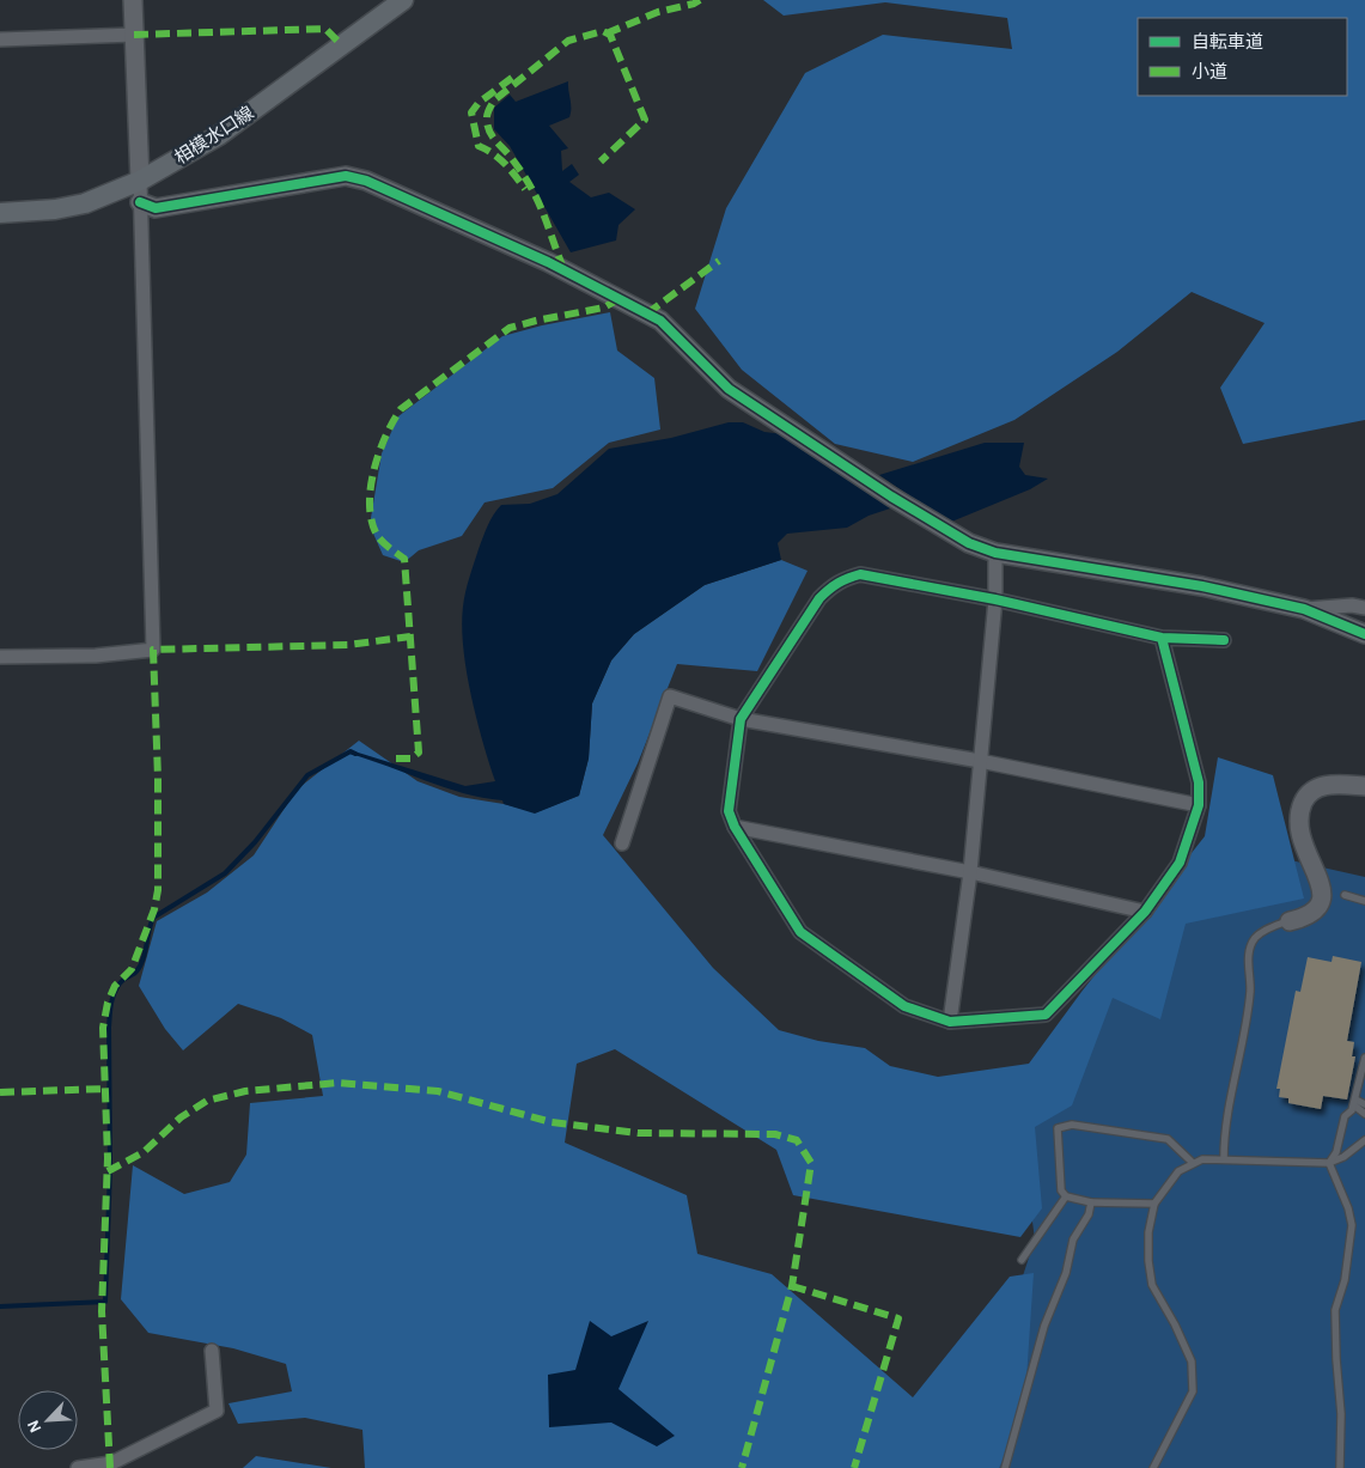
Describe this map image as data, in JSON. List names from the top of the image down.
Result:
{
  "streets": {
    "main road": ["相模水口線"]
  },
  "legend": ["自転車道", "小道"],
  "north": "bottom left"
}
